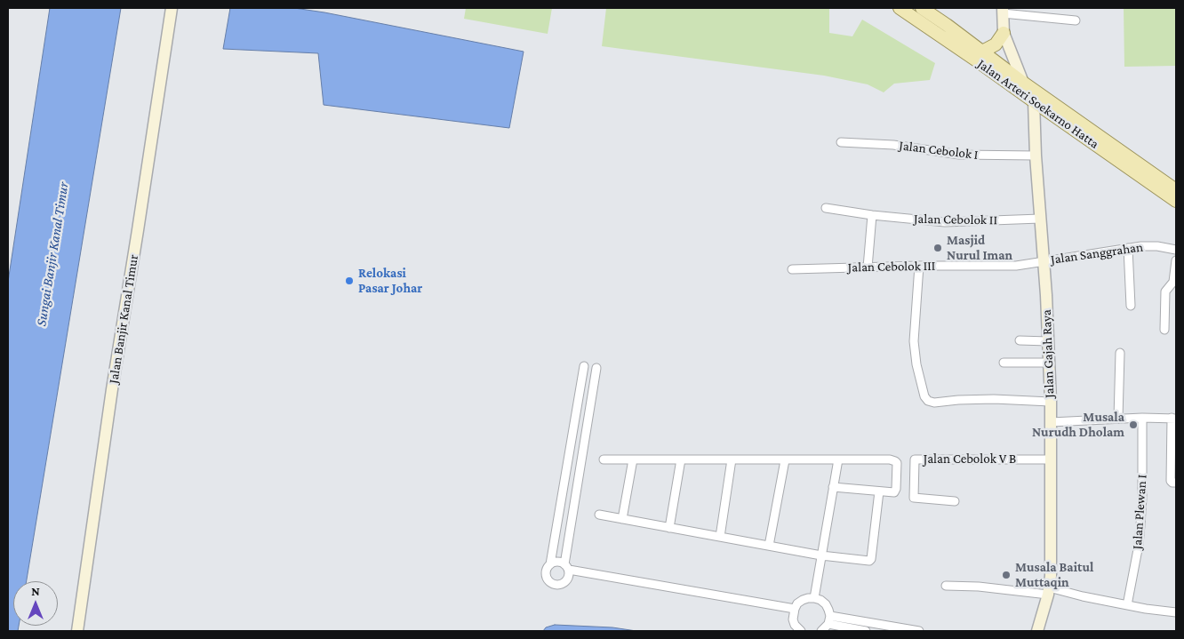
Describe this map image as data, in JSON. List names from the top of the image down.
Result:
{
  "streets": {
    "main road": ["Jalan Arteri Soekarno Hatta"],
    "street": [
      "Jalan Cebolok I",
      "Jalan Cebolok II",
      "Jalan Sanggrahan",
      "Jalan Cebolok III",
      "Jalan Banjir Kanal Timur",
      "Jalan Gajah Raya",
      "Jalan Cebolok V B",
      "Jalan Plewan I"
    ]
  },
  "crossings": [
    ["Jalan Arteri Soekarno Hatta", "Jalan Gajah Raya"],
    ["Jalan Cebolok I", "Jalan Gajah Raya"],
    ["Jalan Cebolok II", "Jalan Gajah Raya"],
    ["Jalan Sanggrahan", "Jalan Cebolok III"],
    ["Jalan Sanggrahan", "Jalan Gajah Raya"],
    ["Jalan Cebolok III", "Jalan Gajah Raya"],
    ["Jalan Gajah Raya", "Jalan Cebolok V B"]
  ],
  "water": ["Sungai Banjir Kanal Timur"],
  "places": [
    "Masjid Nurul Iman",
    "Relokasi Pasar Johar",
    "Musala Nurudh Dholam",
    "Musala Baitul Muttaqin"
  ],
  "north": "top"
}
